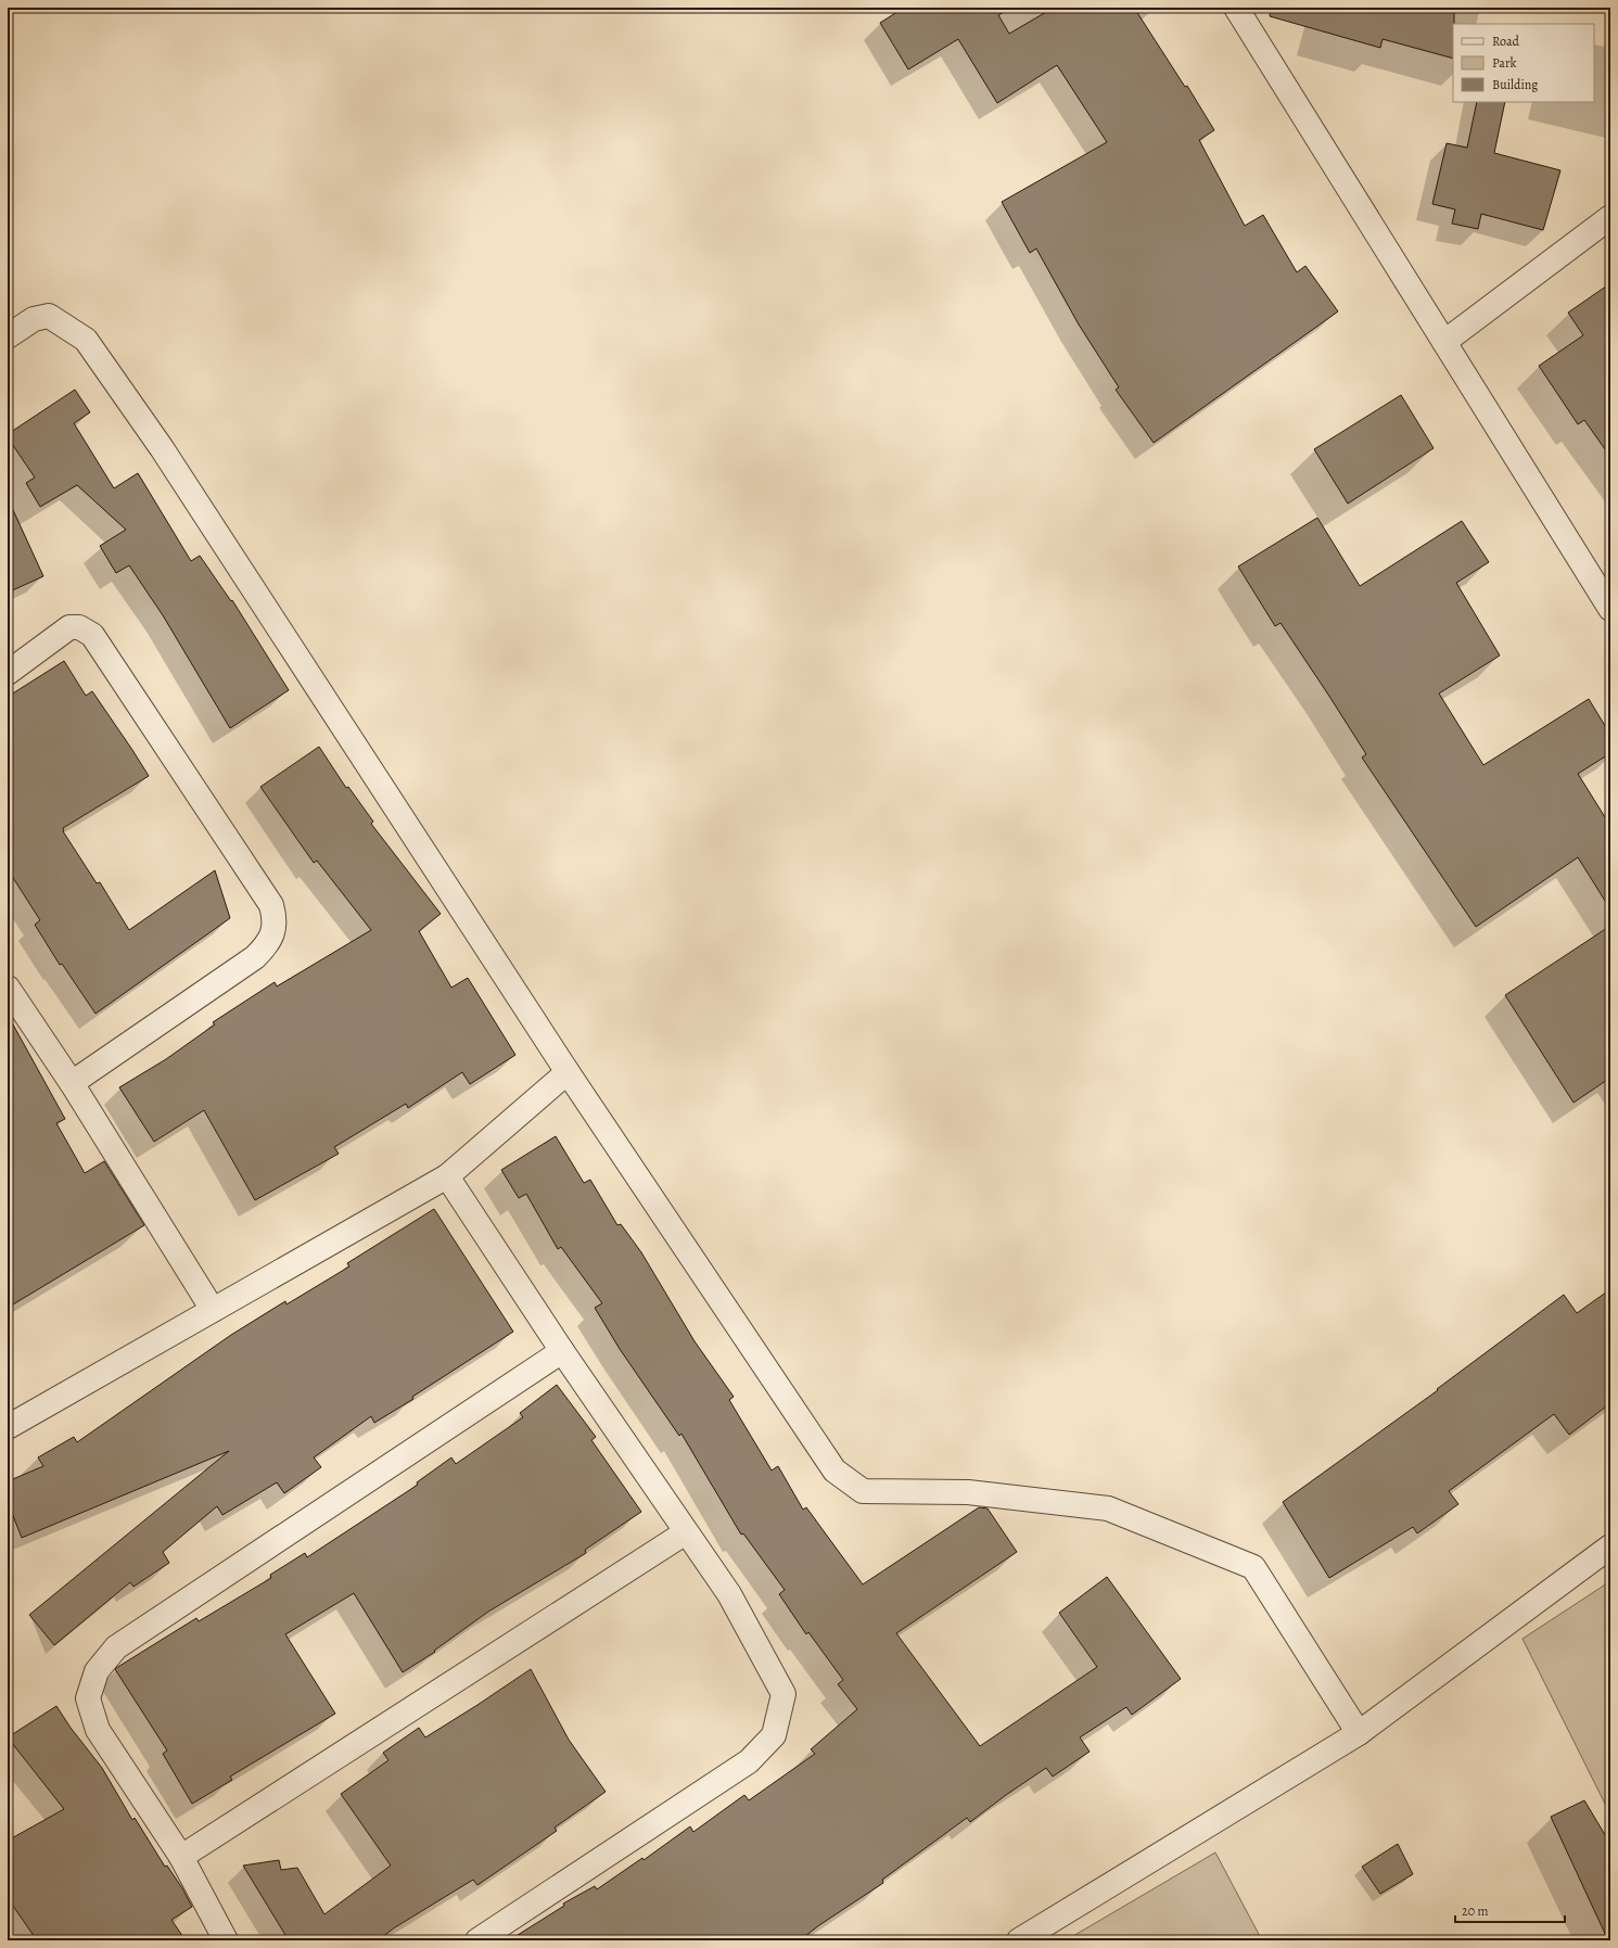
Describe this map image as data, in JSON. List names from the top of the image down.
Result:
{
  "legend": ["Road", "Park", "Building"],
  "scale_bar": "20 m"
}
